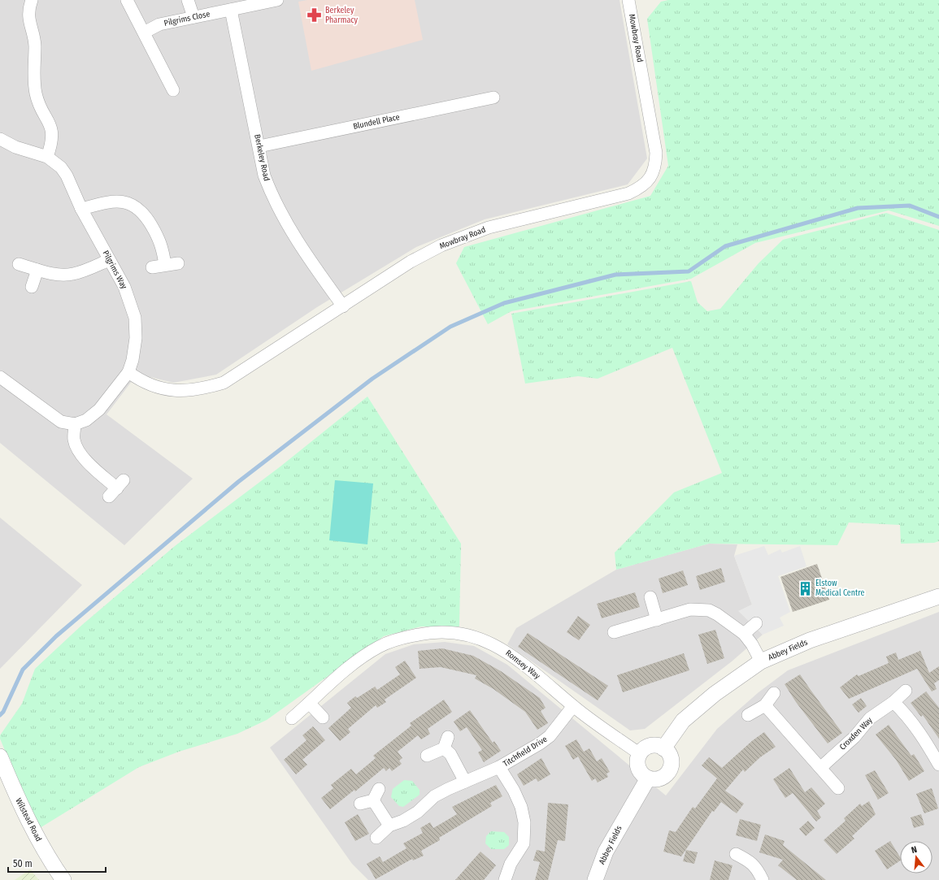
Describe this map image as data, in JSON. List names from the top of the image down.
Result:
{
  "streets": {
    "street": [
      "Pilgrims Close",
      "Mowbray Road",
      "Blundell Place",
      "Berkeley Road",
      "Pilgrims Way",
      "Abbey Fields",
      "Romsey Way",
      "Croxden Way",
      "Titchfield Drive",
      "Wilstead Road"
    ]
  },
  "crossings": [
    ["Pilgrims Close", "Berkeley Road"],
    ["Mowbray Road", "Berkeley Road"],
    ["Mowbray Road", "Pilgrims Way"],
    ["Blundell Place", "Berkeley Road"],
    ["Abbey Fields", "Romsey Way"],
    ["Romsey Way", "Titchfield Drive"]
  ],
  "places": {
    "pharmacy": ["Berkeley Pharmacy"],
    "building": ["Elstow Medical Centre"]
  },
  "scale_bar": "50 m",
  "north": "top"
}
